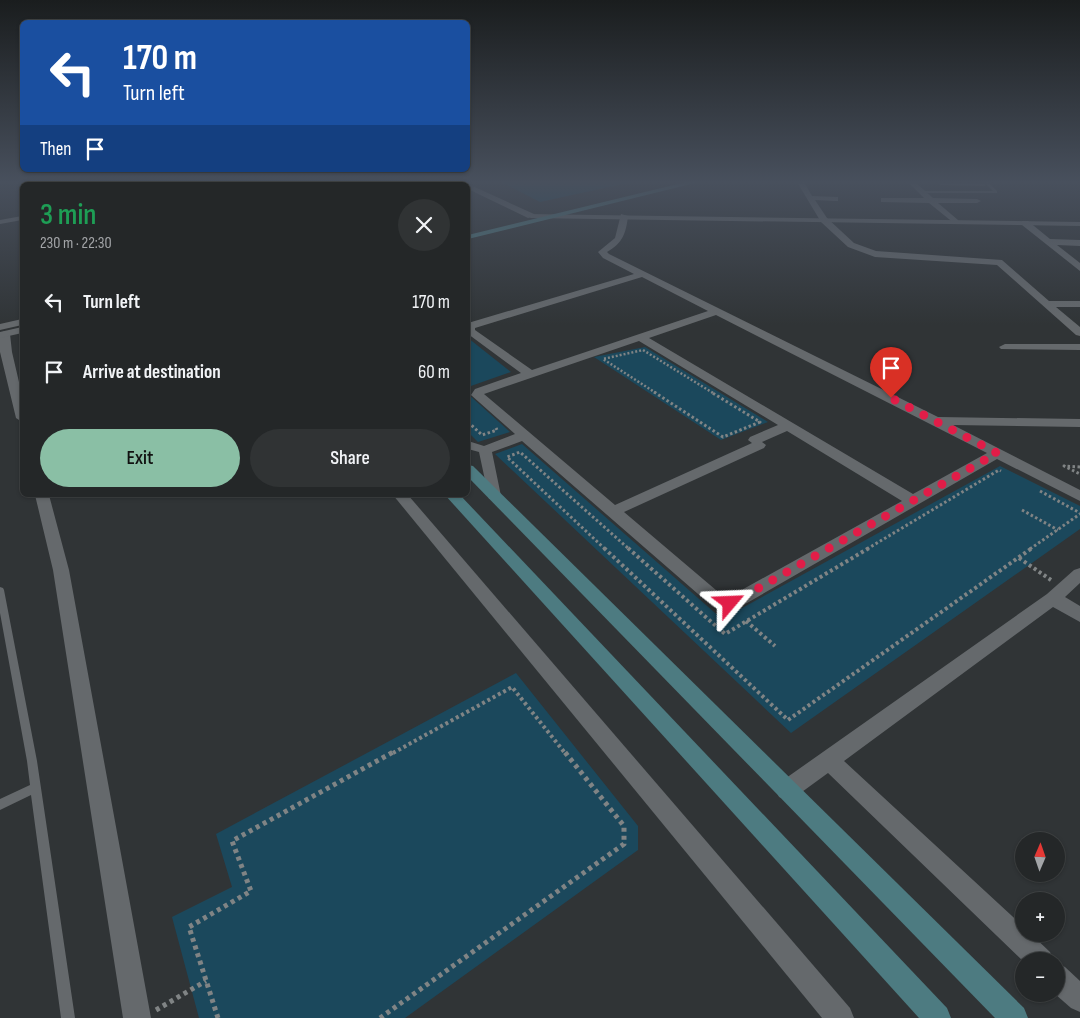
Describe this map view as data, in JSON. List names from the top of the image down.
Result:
{
  "north": "top",
  "page": {
    "turn": ["170 m", "Turn left"],
    "then": "Then",
    "heading": ["3 min", "230 m · 22:30"],
    "list": [
      {
        "name": "Turn left",
        "value": "170 m"
      },
      {
        "name": "Arrive at destination",
        "value": "60 m"
      }
    ],
    "buttons": ["Exit", "Share"],
    "map_buttons": ["+", "−"]
  }
}
